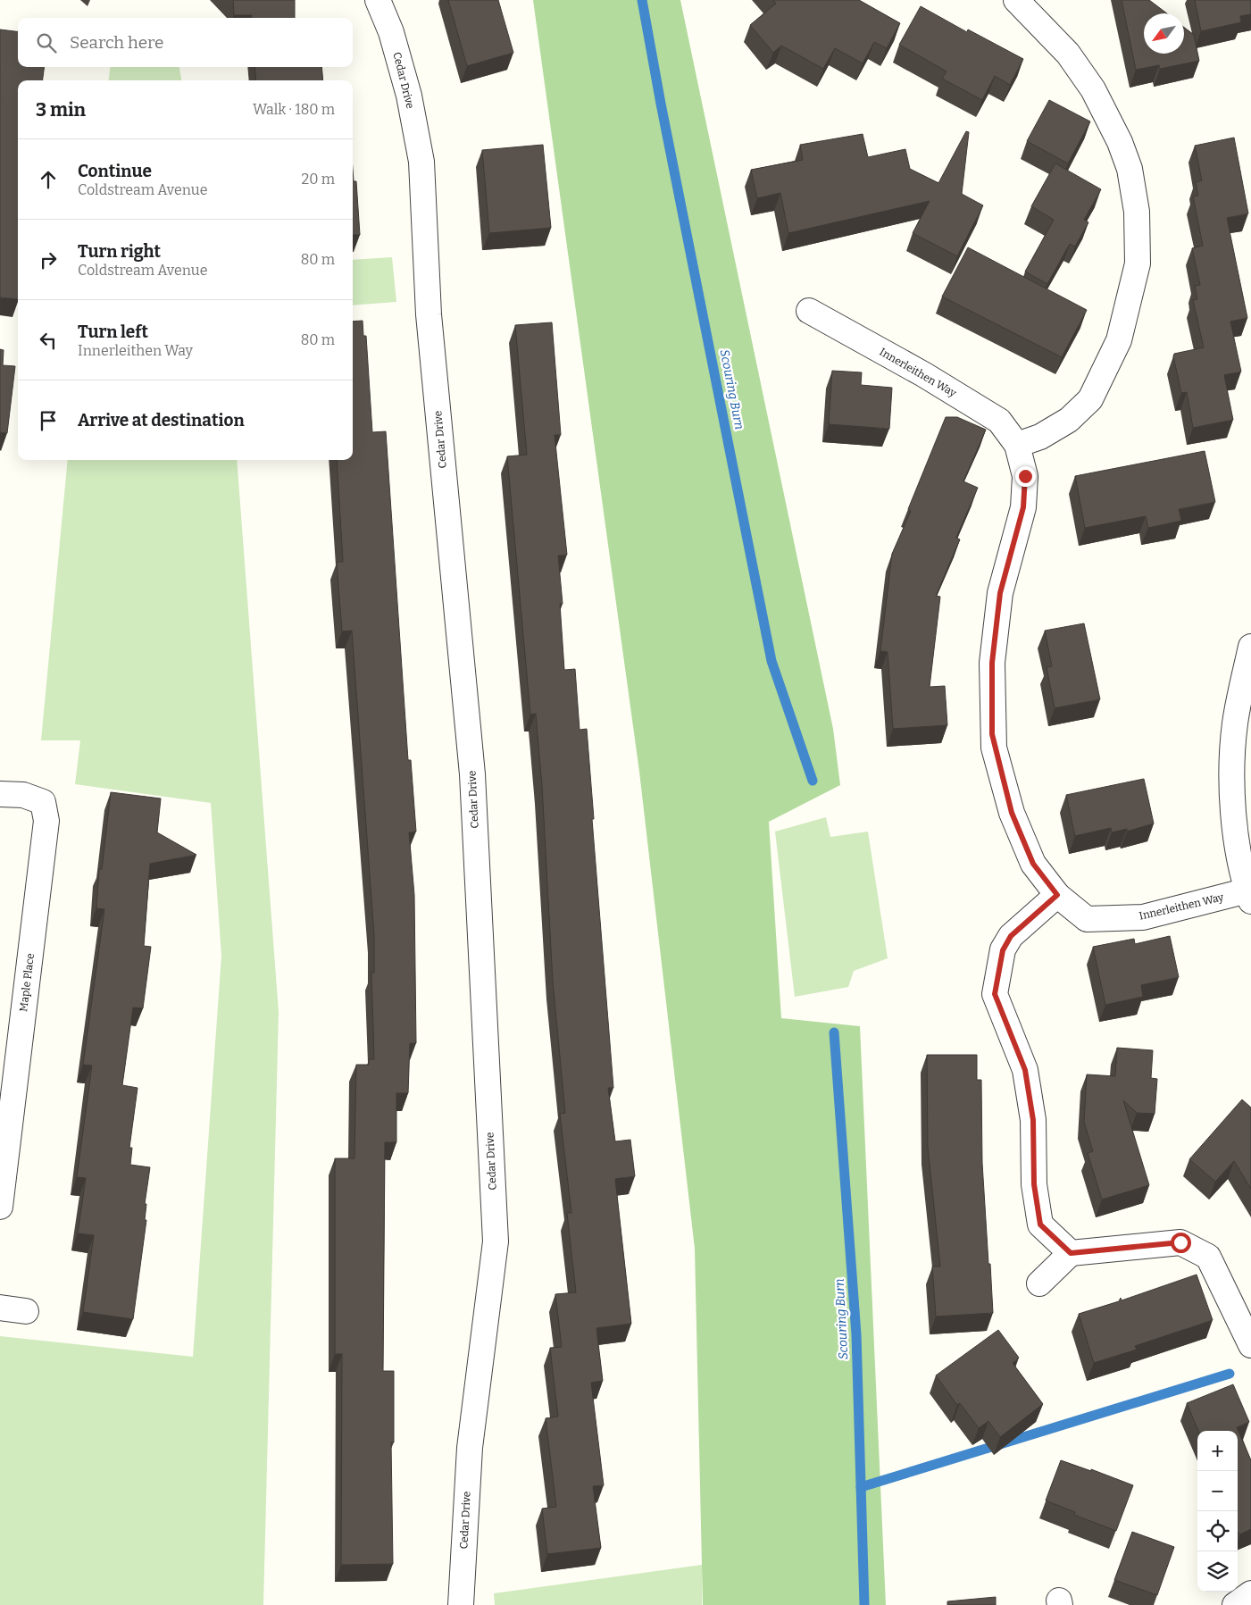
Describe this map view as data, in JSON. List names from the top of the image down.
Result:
{
  "streets": {
    "street": ["Cedar Drive", "Innerleithen Way", "Maple Place"]
  },
  "water": ["Scouring Burn"],
  "north": "bottom left",
  "page": {
    "search": "Search here",
    "heading": ["3 min", "Walk · 180 m"],
    "list": [
      ["Continue", "Coldstream Avenue", "20 m"],
      ["Turn right", "Coldstream Avenue", "80 m"],
      ["Turn left", "Innerleithen Way", "80 m"],
      "Arrive at destination"
    ],
    "map_buttons": ["+", "−"]
  }
}
